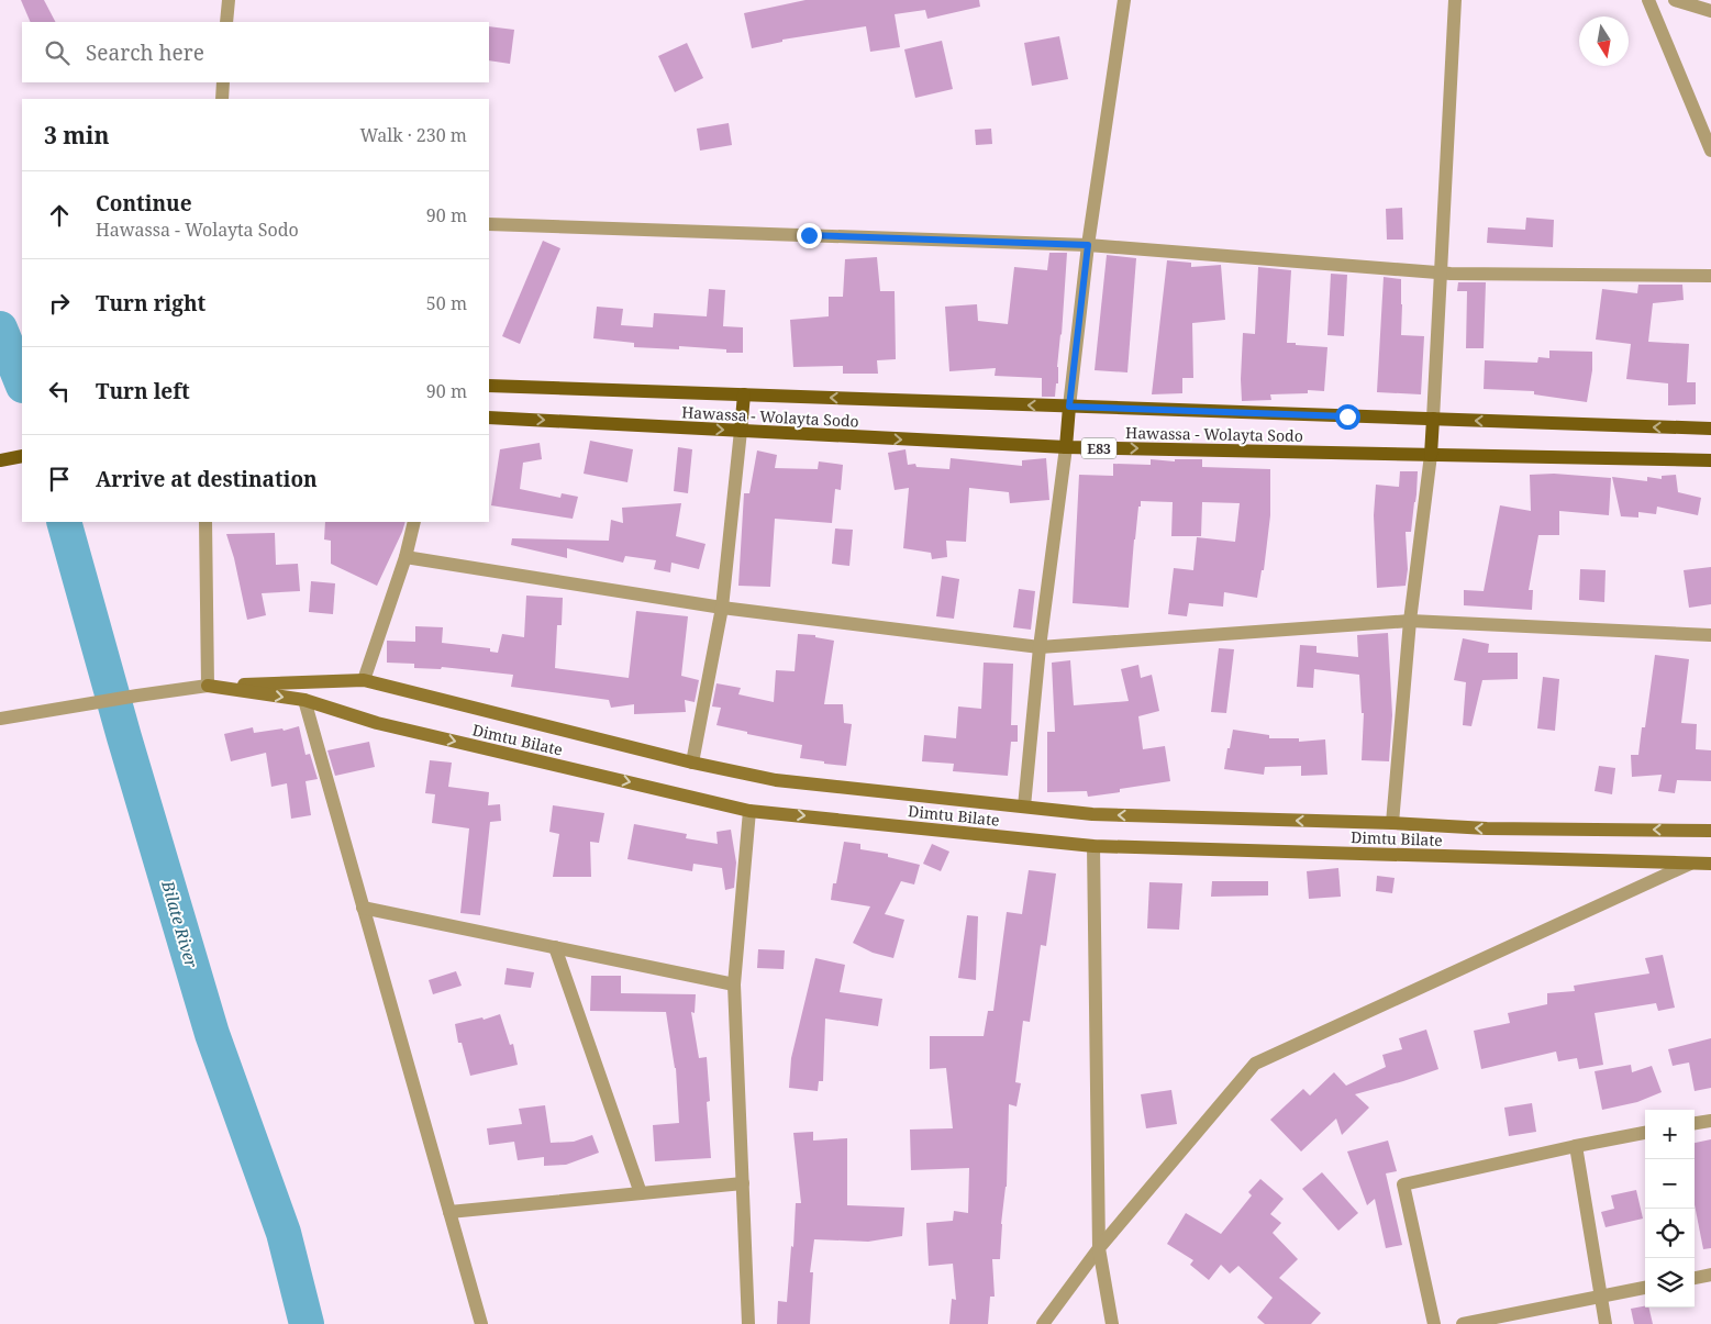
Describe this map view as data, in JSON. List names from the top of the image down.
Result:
{
  "streets": {
    "main road": ["Hawassa - Wolayta Sodo", "E83", "Dimtu Bilate"]
  },
  "water": ["Bilate River"],
  "north": "bottom",
  "page": {
    "search": "Search here",
    "heading": ["3 min", "Walk · 230 m"],
    "list": [
      ["Continue", "Hawassa - Wolayta Sodo", "90 m"],
      ["Turn right", "50 m"],
      ["Turn left", "90 m"],
      "Arrive at destination"
    ],
    "map_buttons": ["+", "−"]
  }
}
